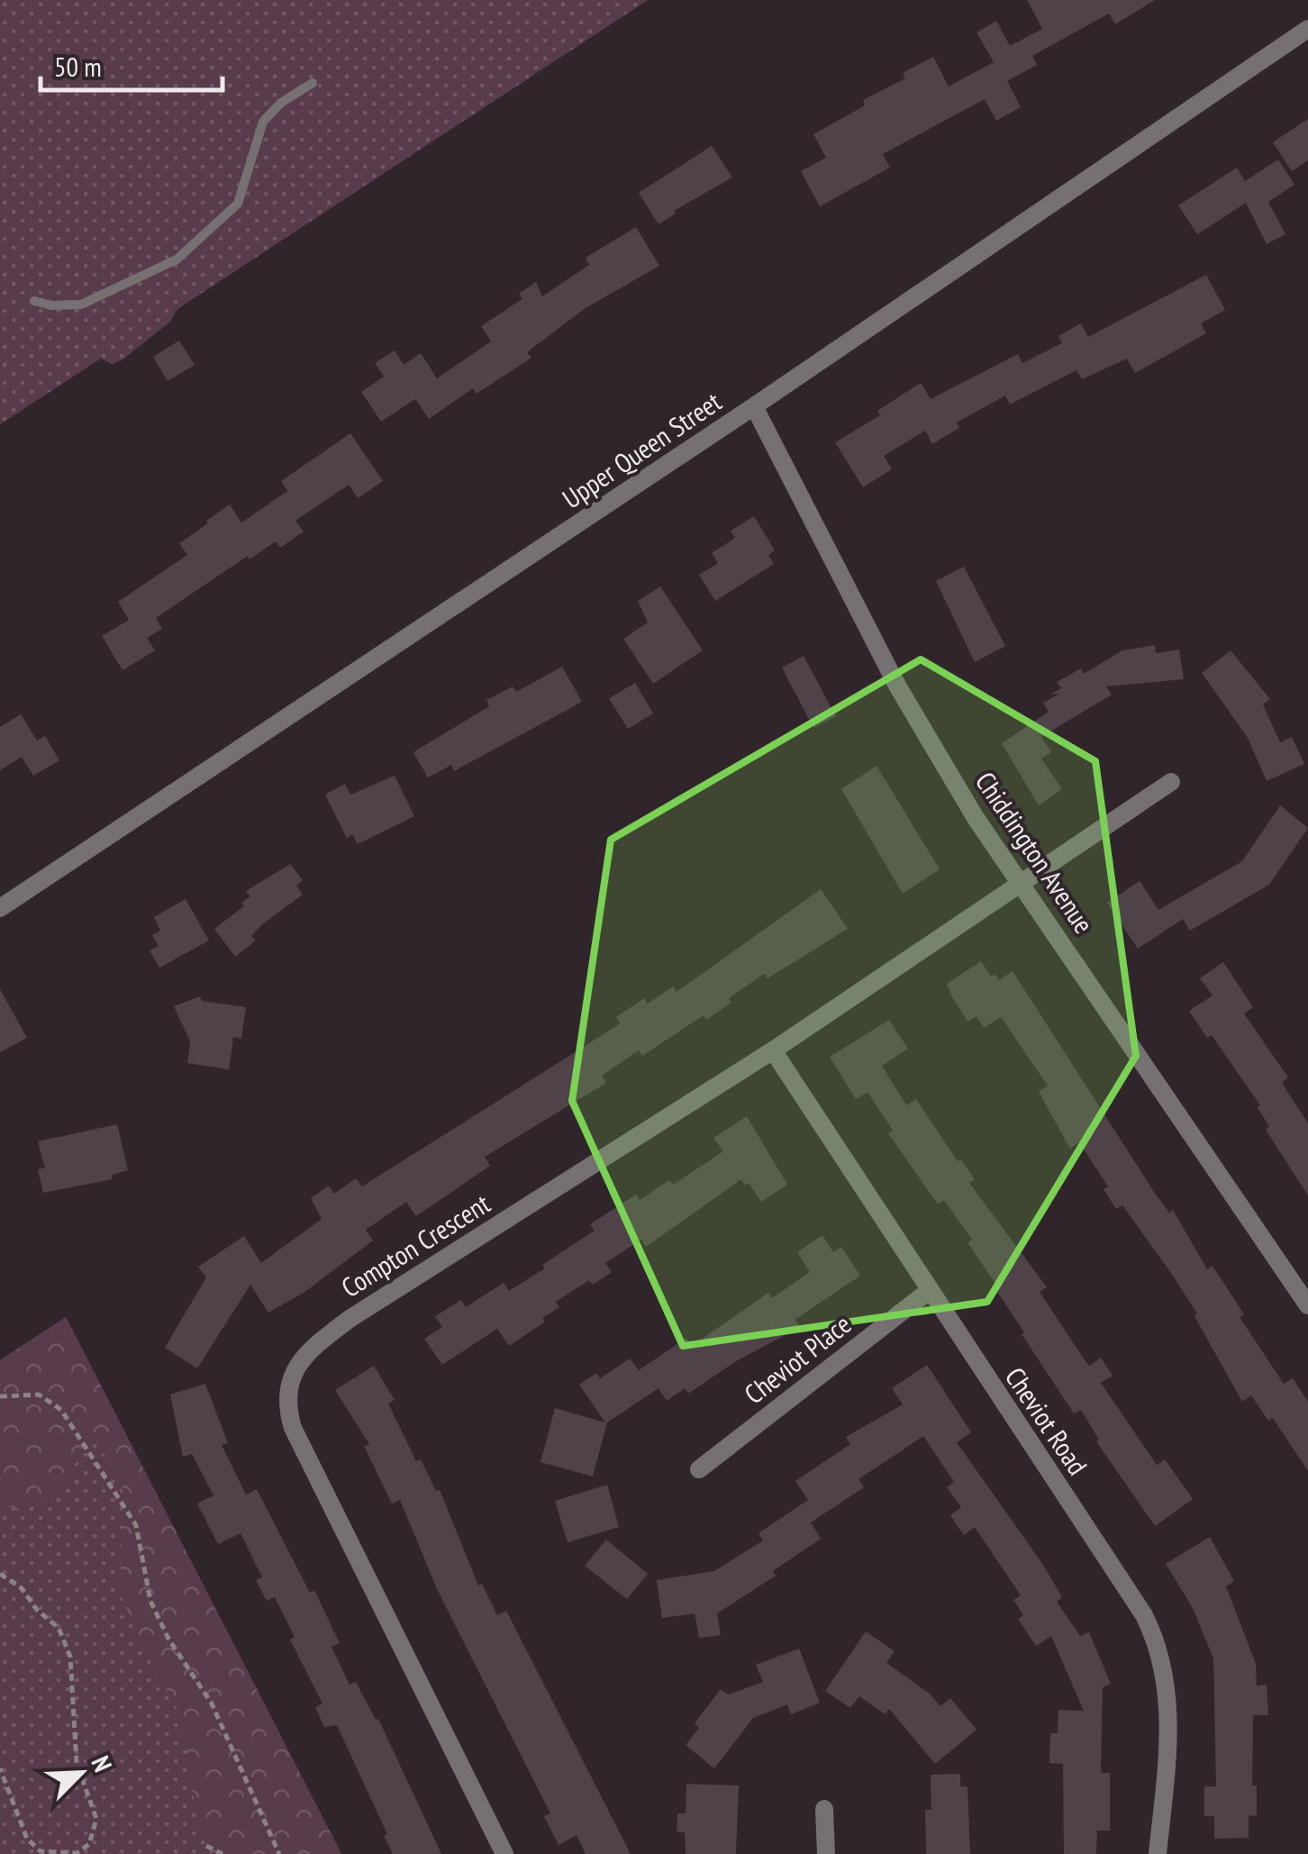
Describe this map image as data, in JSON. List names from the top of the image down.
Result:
{
  "streets": {
    "street": [
      "Upper Queen Street",
      "Chiddington Avenue",
      "Compton Crescent",
      "Cheviot Place",
      "Cheviot Road"
    ]
  },
  "crossings": [
    ["Upper Queen Street", "Chiddington Avenue"],
    ["Chiddington Avenue", "Compton Crescent"],
    ["Compton Crescent", "Cheviot Road"],
    ["Cheviot Place", "Cheviot Road"]
  ],
  "scale_bar": "50 m",
  "north": "top right"
}
